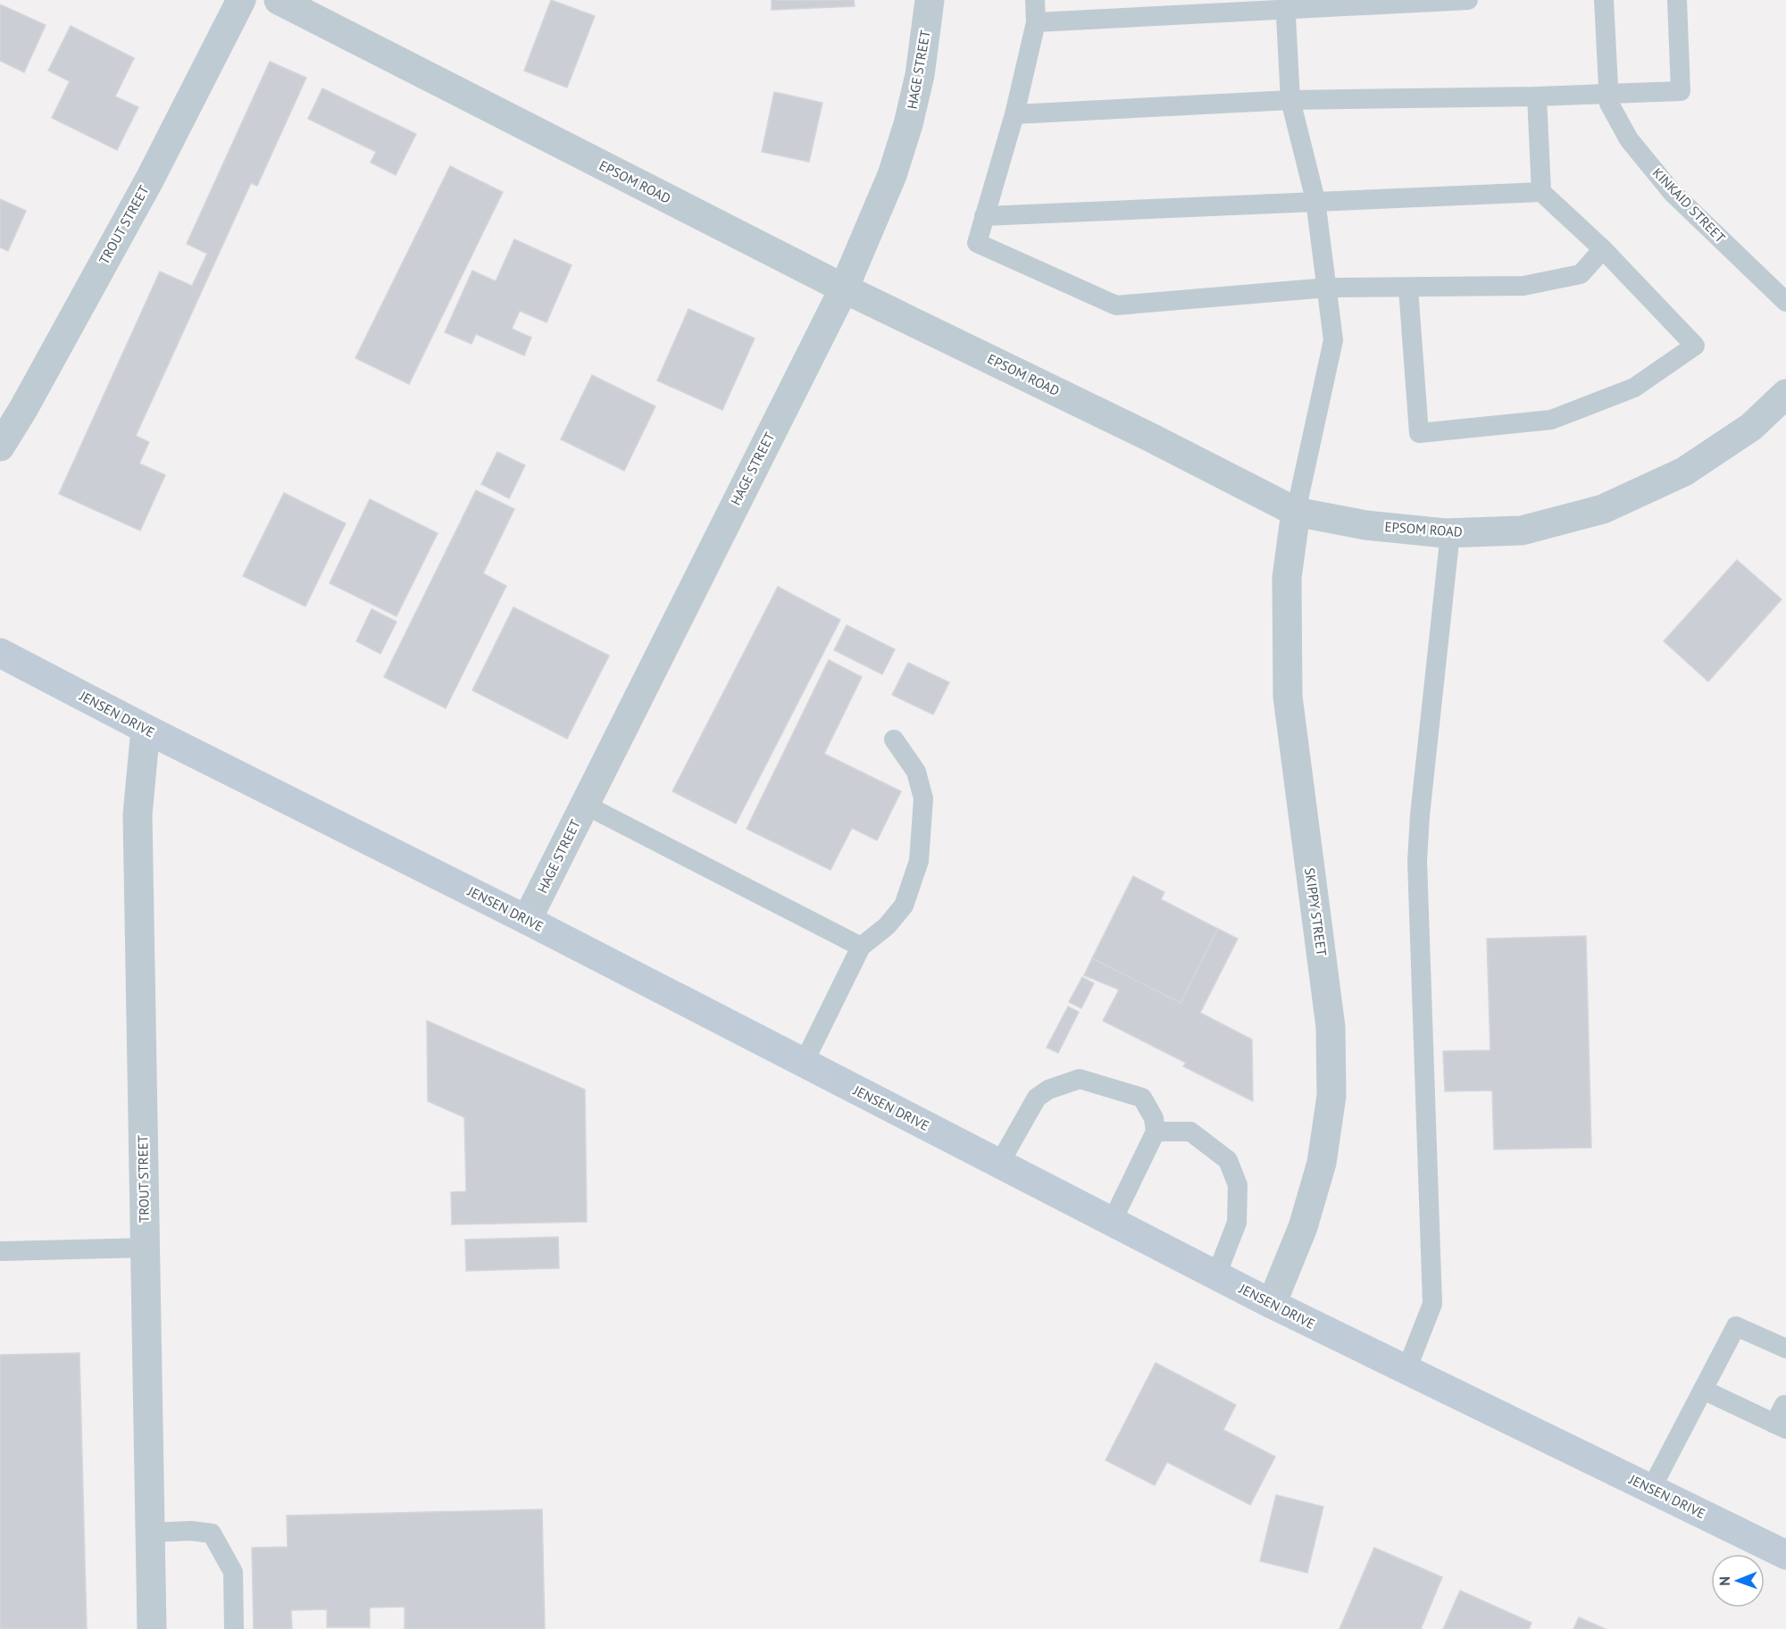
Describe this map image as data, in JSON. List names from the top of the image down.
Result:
{
  "streets": {
    "main road": ["JENSEN DRIVE"],
    "street": [
      "HAGE STREET",
      "EPSOM ROAD",
      "TROUT STREET",
      "SKIPPY STREET"
    ],
    "lane": ["KINKAID STREET"]
  },
  "crossings": [
    ["HAGE STREET", "EPSOM ROAD"],
    ["HAGE STREET", "JENSEN DRIVE"],
    ["EPSOM ROAD", "SKIPPY STREET"],
    ["TROUT STREET", "JENSEN DRIVE"],
    ["JENSEN DRIVE", "SKIPPY STREET"]
  ],
  "north": "left"
}
